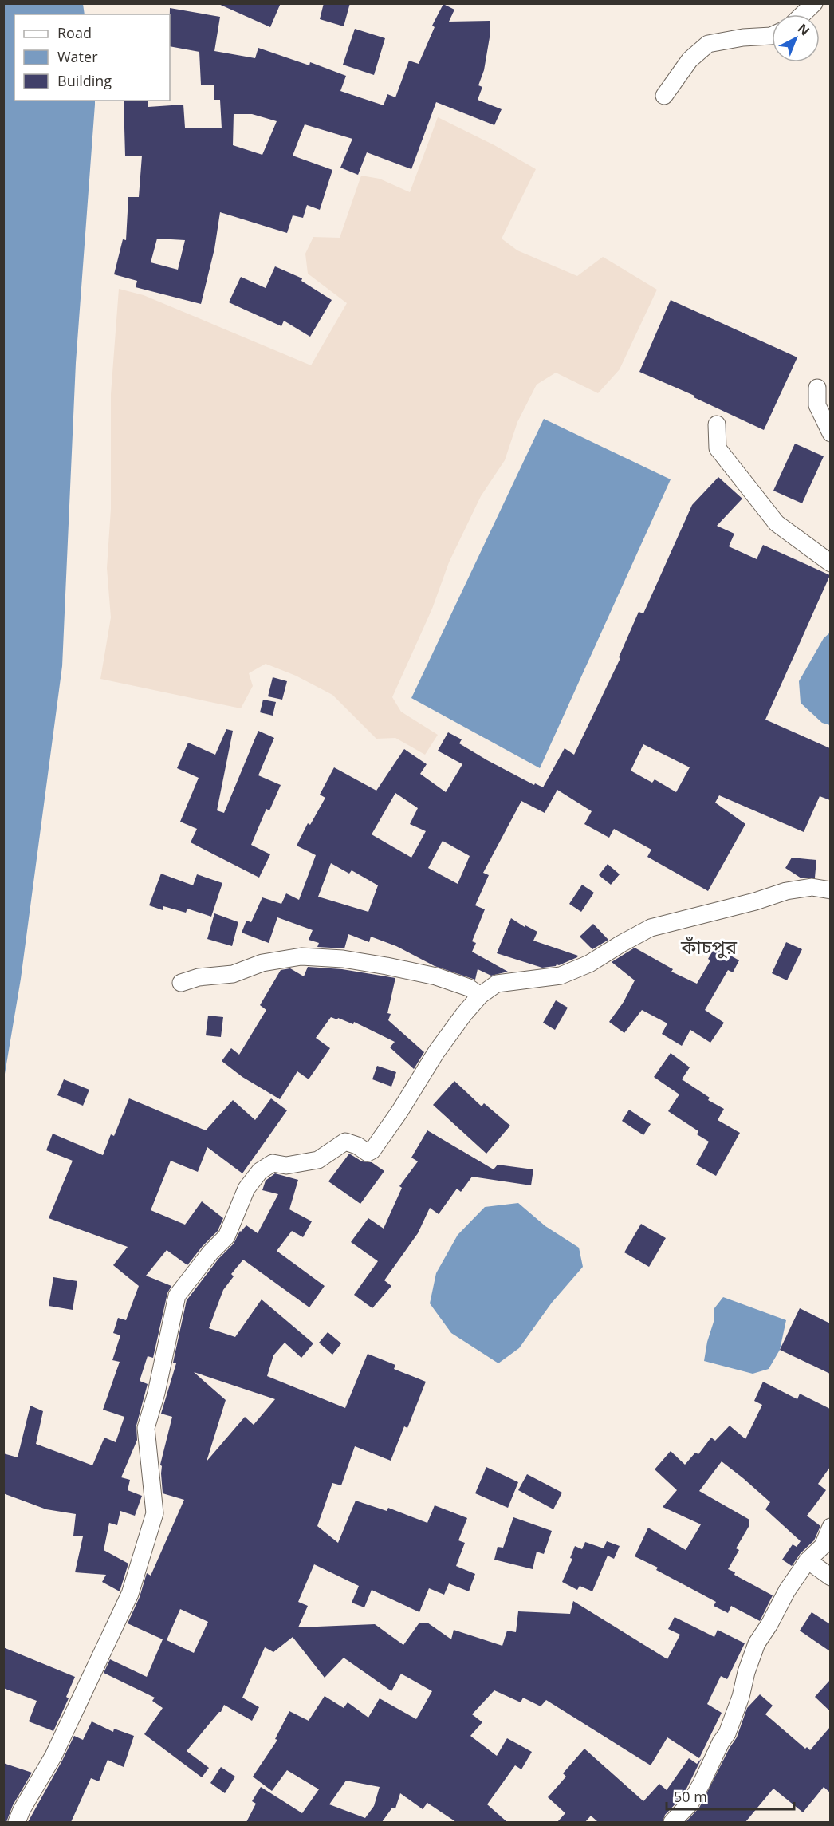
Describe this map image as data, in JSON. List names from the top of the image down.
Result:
{
  "districts": ["কাঁচপুর"],
  "legend": ["Road", "Water", "Building"],
  "scale_bar": "50 m",
  "north": "top right"
}
